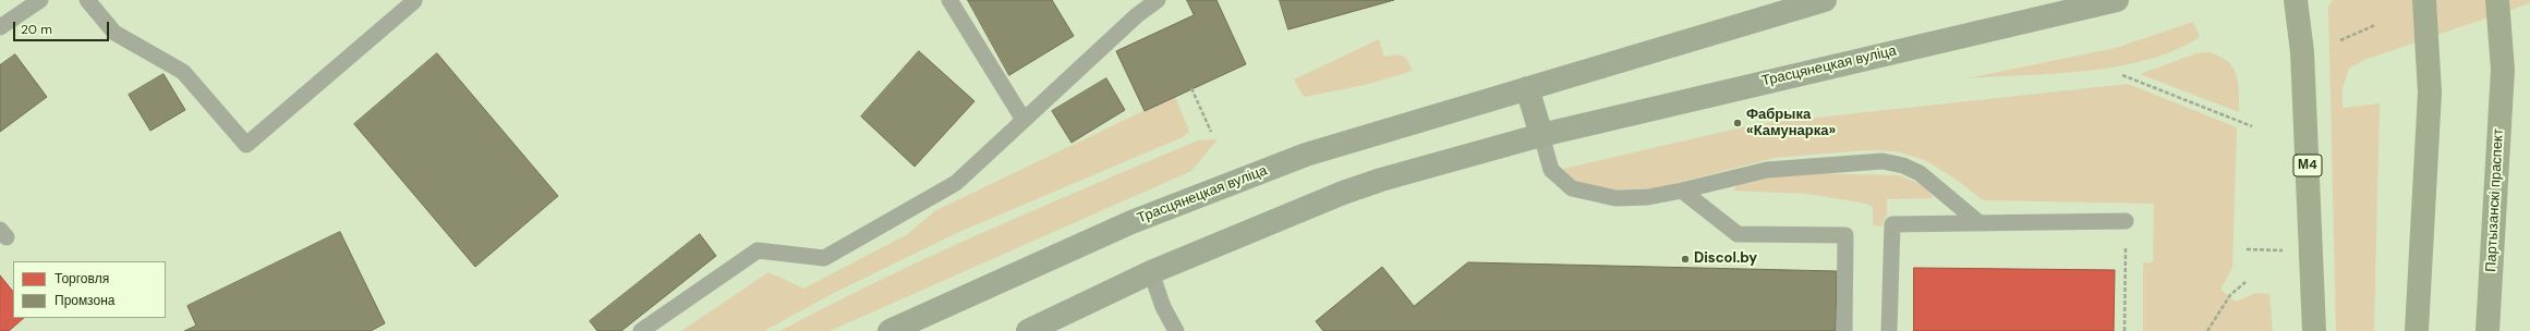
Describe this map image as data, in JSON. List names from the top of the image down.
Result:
{
  "streets": {
    "main road": ["Трасцянецкая вуліца", "М4", "Партызанскі праспект"]
  },
  "places": ["Фабрыка «Камунарка»", "Discol.by"],
  "legend": ["Торговля", "Промзона"],
  "scale_bar": "20 m"
}
